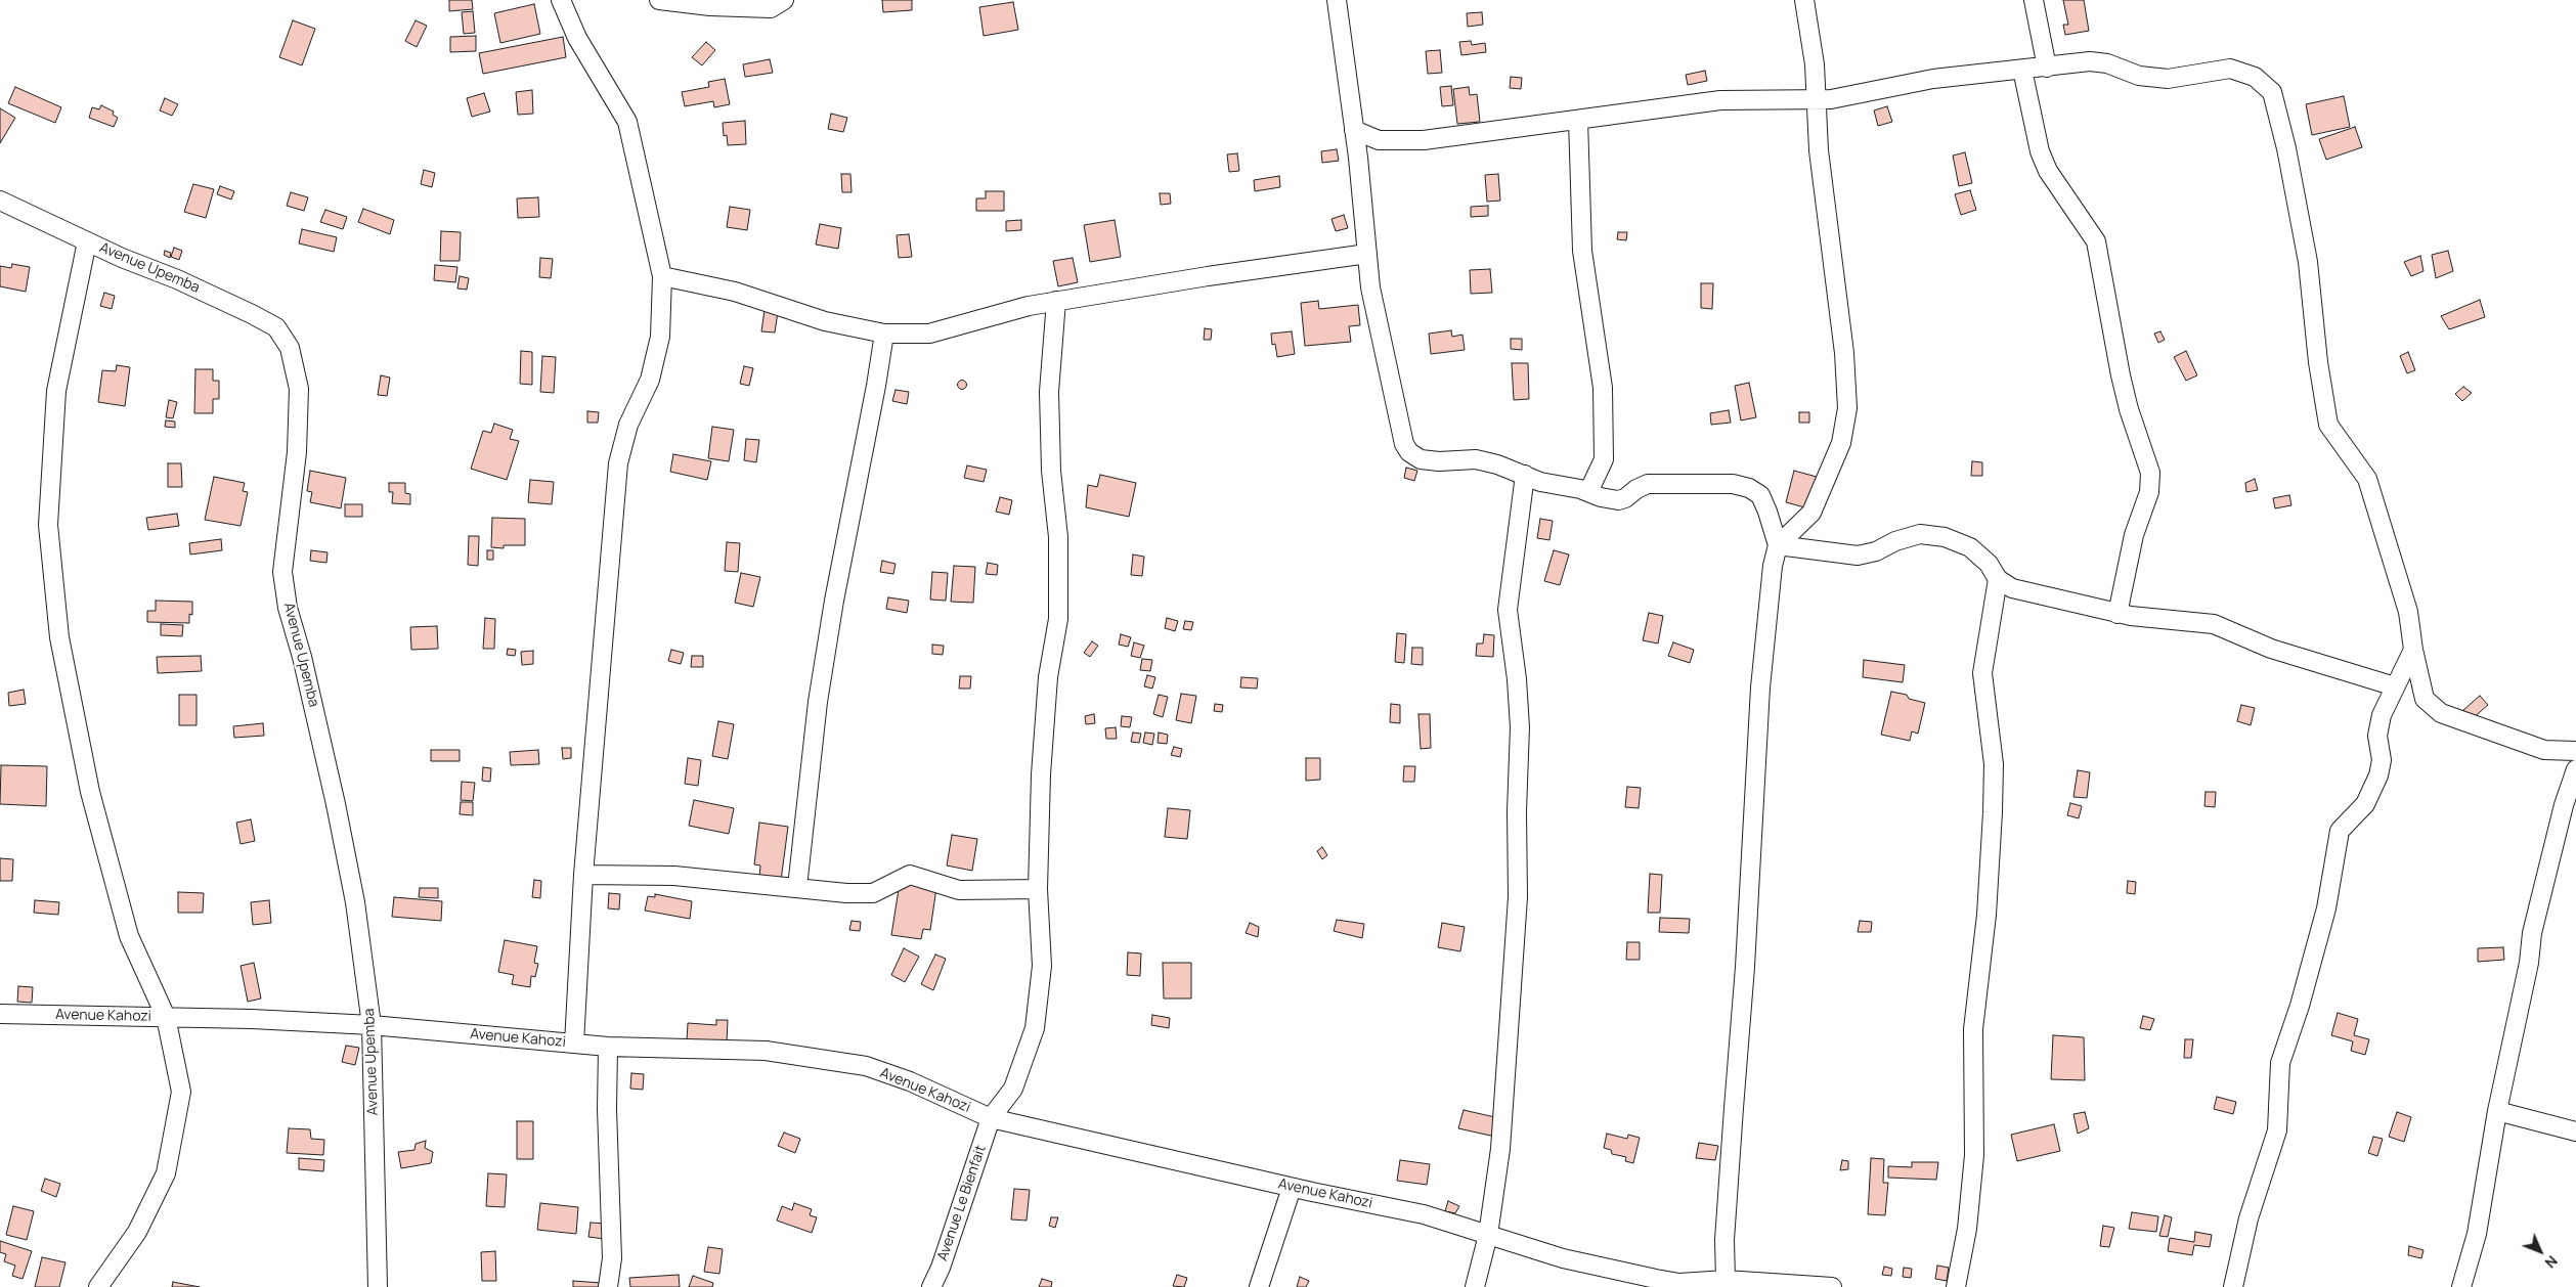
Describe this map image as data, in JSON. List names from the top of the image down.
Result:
{
  "streets": {
    "street": ["Avenue Upemba", "Avenue Kahozi", "Avenue Le Bienfait"]
  },
  "crossings": [
    ["Avenue Upemba", "Avenue Kahozi"],
    ["Avenue Kahozi", "Avenue Le Bienfait"]
  ],
  "north": "bottom right"
}
